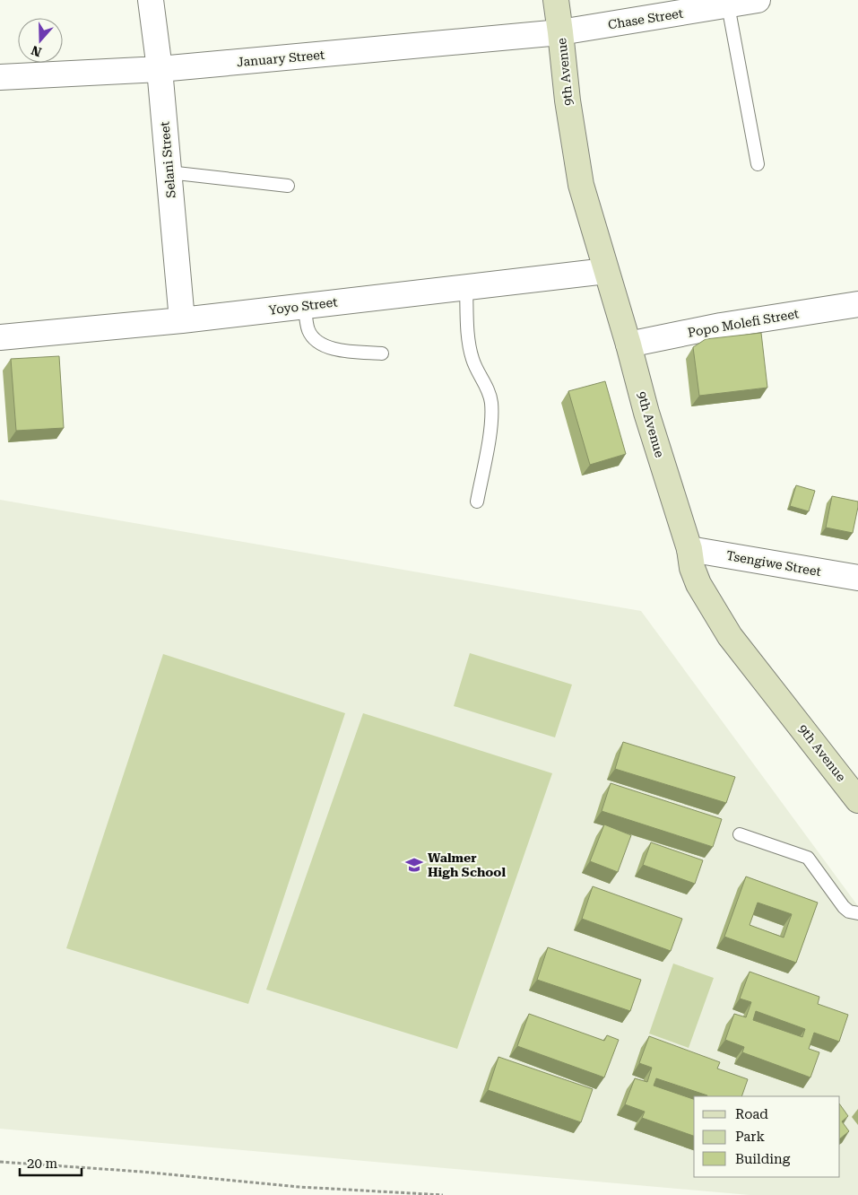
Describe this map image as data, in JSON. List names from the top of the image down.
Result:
{
  "streets": {
    "street": [
      "Chase Street",
      "January Street",
      "9th Avenue",
      "Selani Street",
      "Yoyo Street",
      "Popo Molefi Street",
      "Tsengiwe Street"
    ]
  },
  "crossings": [
    ["Chase Street", "January Street"],
    ["Chase Street", "9th Avenue"],
    ["January Street", "9th Avenue"],
    ["January Street", "Selani Street"],
    ["9th Avenue", "Yoyo Street"],
    ["9th Avenue", "Popo Molefi Street"],
    ["9th Avenue", "Tsengiwe Street"],
    ["Selani Street", "Yoyo Street"]
  ],
  "places": {
    "school or university": ["Walmer High School"]
  },
  "legend": ["Road", "Park", "Building"],
  "scale_bar": "20 m",
  "north": "bottom"
}
